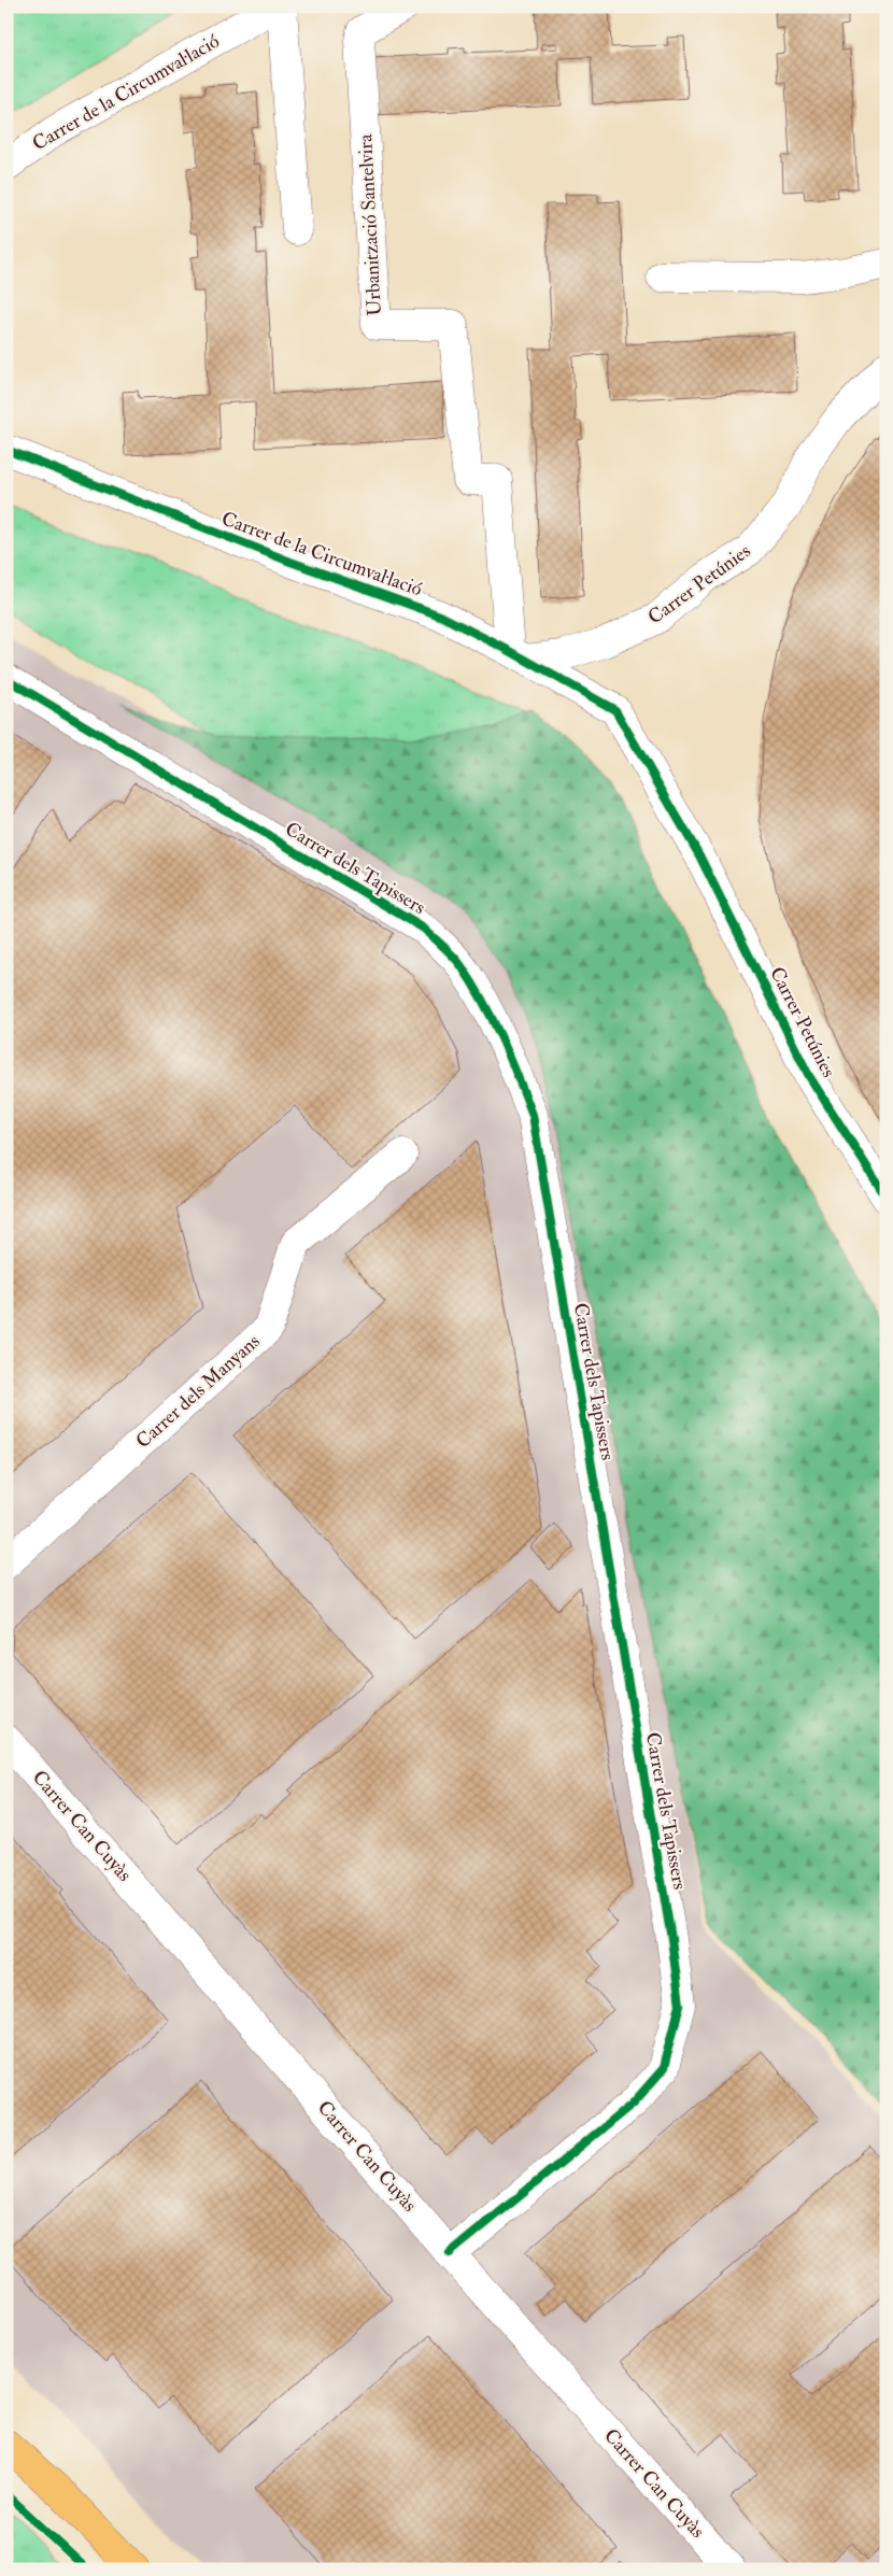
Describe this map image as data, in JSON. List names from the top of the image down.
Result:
{
  "streets": {
    "street": [
      "Carrer de la Circumval·lació",
      "Urbanització Santelvira",
      "Carrer Petúnies",
      "Carrer dels Tapissers",
      "Carrer dels Manyans",
      "Carrer Can Cuyàs"
    ]
  },
  "crossings": [
    ["Carrer de la Circumval·lació", "Urbanització Santelvira"],
    ["Carrer de la Circumval·lació", "Carrer Petúnies"],
    ["Urbanització Santelvira", "Carrer Petúnies"],
    ["Carrer dels Tapissers", "Carrer Can Cuyàs"]
  ]
}
